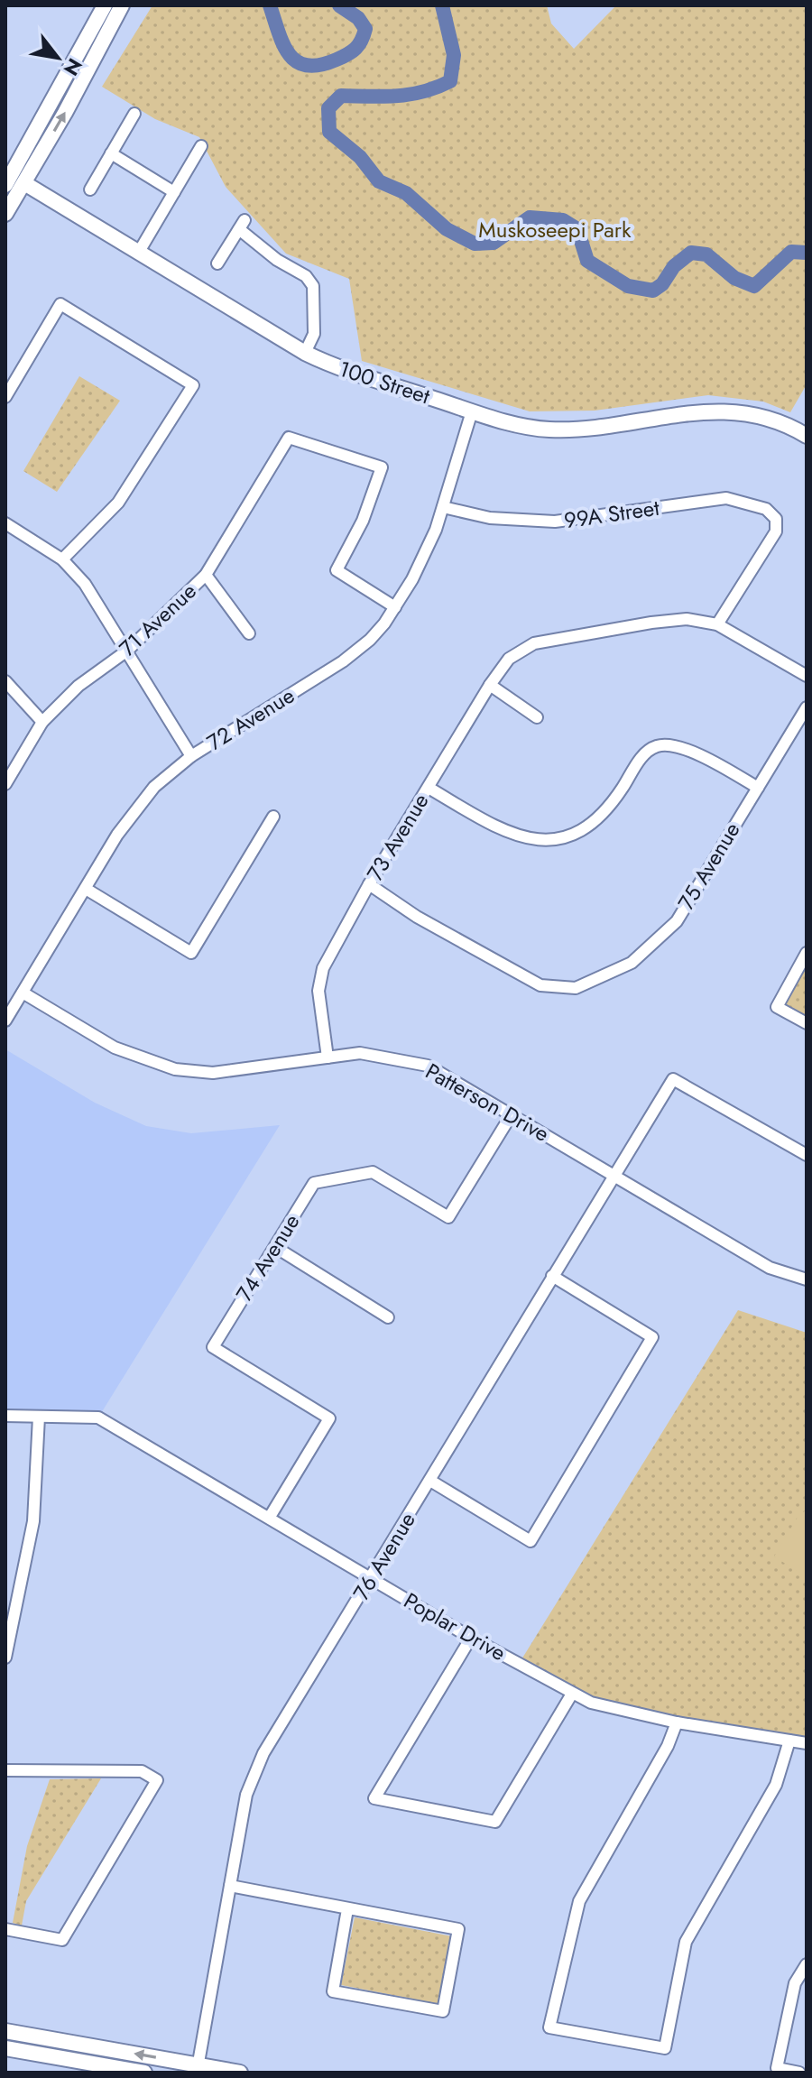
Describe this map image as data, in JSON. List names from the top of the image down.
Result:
{
  "streets": {
    "main road": ["100 Street"],
    "street": [
      "99A Street",
      "71 Avenue",
      "72 Avenue",
      "73 Avenue",
      "75 Avenue",
      "Patterson Drive",
      "74 Avenue",
      "76 Avenue",
      "Poplar Drive"
    ]
  },
  "crossings": [
    ["100 Street", "72 Avenue"],
    ["99A Street", "72 Avenue"],
    ["99A Street", "73 Avenue"],
    ["71 Avenue", "72 Avenue"],
    ["72 Avenue", "Patterson Drive"],
    ["73 Avenue", "75 Avenue"],
    ["73 Avenue", "Patterson Drive"],
    ["Patterson Drive", "74 Avenue"],
    ["Patterson Drive", "76 Avenue"],
    ["74 Avenue", "Poplar Drive"],
    ["76 Avenue", "Poplar Drive"]
  ],
  "parks": ["Muskoseepi Park"],
  "north": "bottom right"
}
